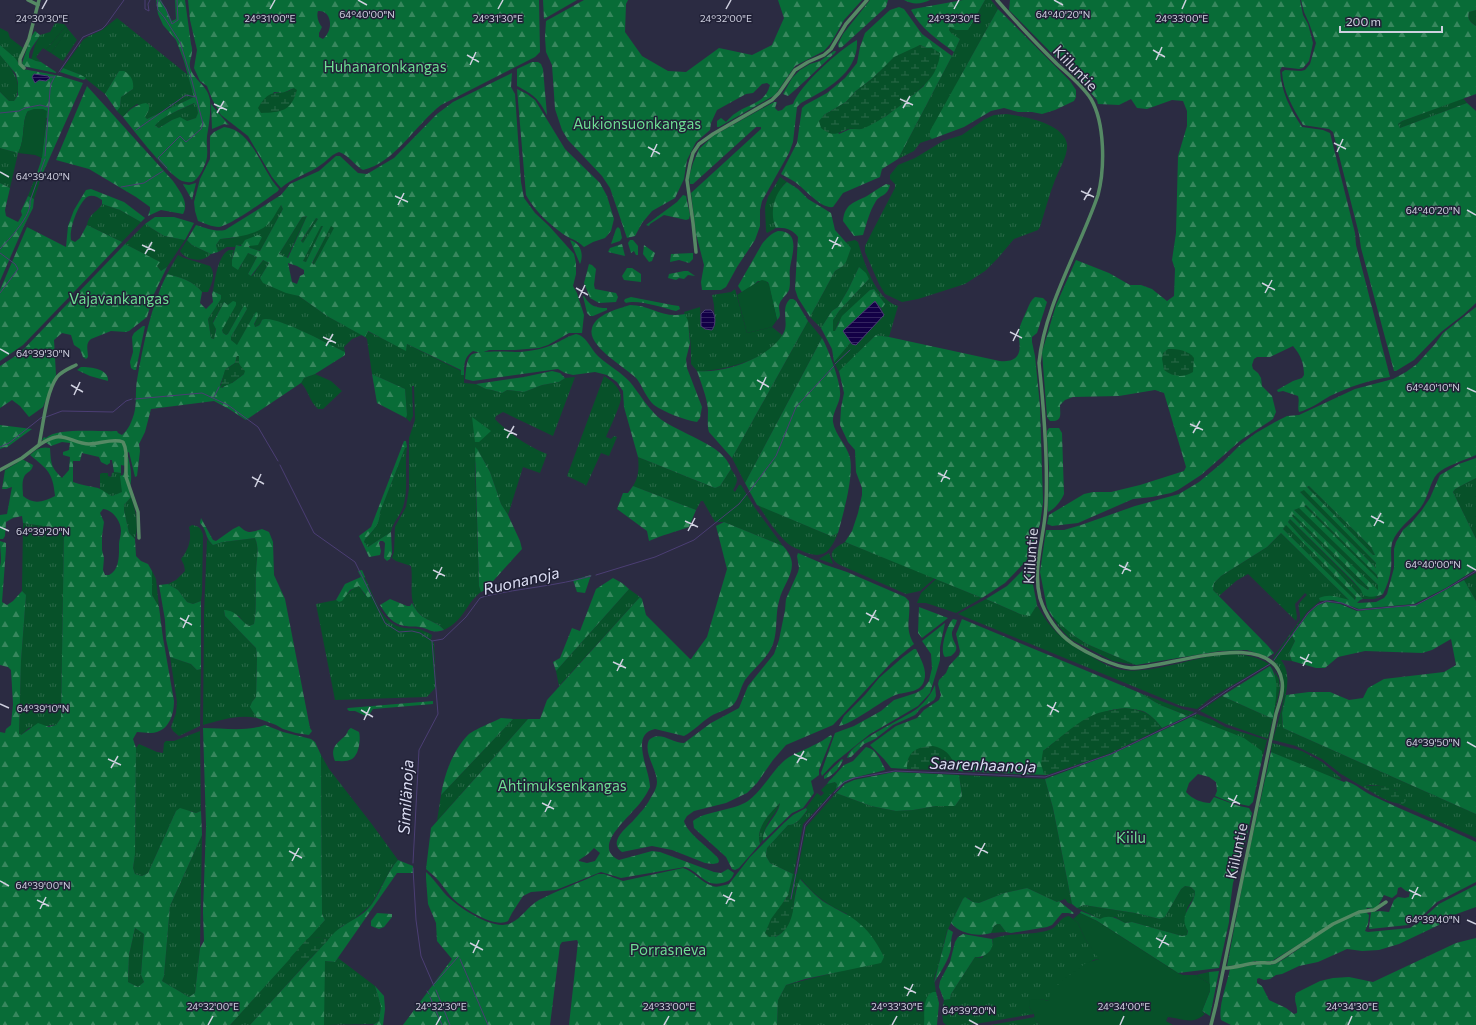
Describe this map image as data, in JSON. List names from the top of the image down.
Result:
{
  "streets": {
    "street": ["Kiiluntie"]
  },
  "water": ["Ruonanoja", "Saarenhaanoja", "Similänoja"],
  "parks": [
    "Huhanaronkangas",
    "Aukionsuonkangas",
    "Vajavankangas",
    "Ahtimuksenkangas",
    "Kiilu",
    "Porrasneva"
  ],
  "scale_bar": "200 m",
  "coordinates": [
    "64°40'00\"N",
    "64°40'20\"N",
    "24°30'30\"E",
    "24°31'00\"E",
    "24°31'30\"E",
    "24°32'00\"E",
    "24°32'30\"E",
    "24°33'00\"E",
    "64°39'40\"N",
    "64°39'30\"N",
    "64°40'10\"N",
    "64°39'20\"N",
    "64°39'10\"N",
    "64°39'50\"N",
    "64°39'00\"N",
    "24°33'30\"E",
    "24°34'00\"E",
    "24°34'30\"E"
  ]
}
